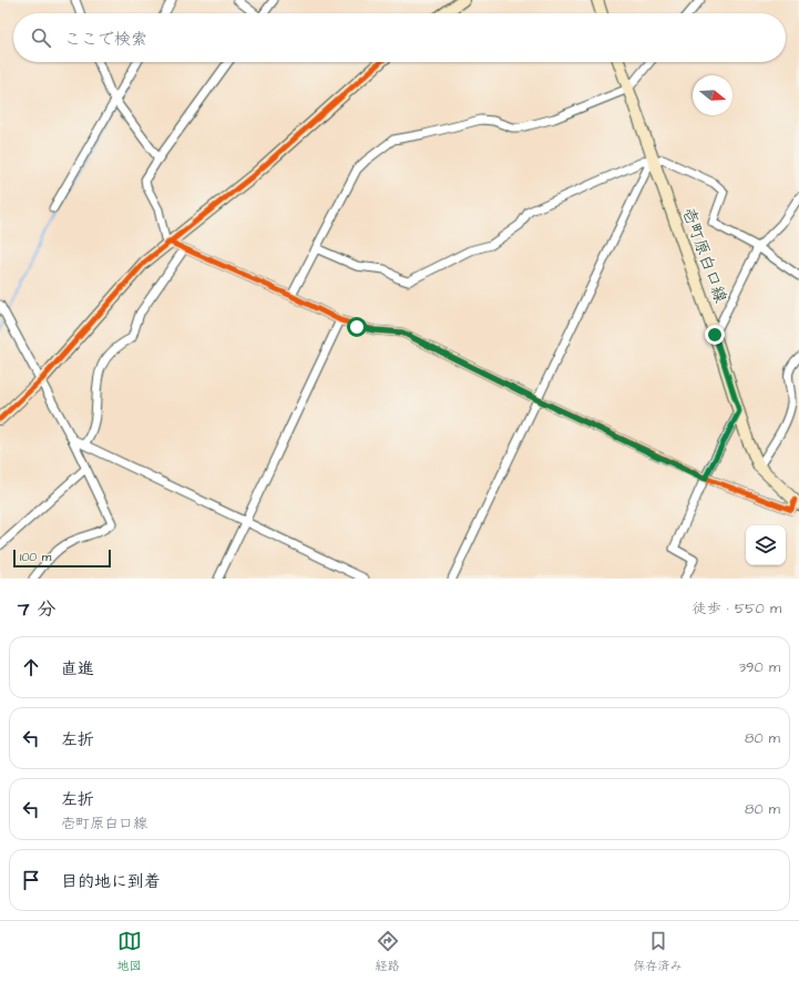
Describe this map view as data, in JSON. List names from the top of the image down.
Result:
{
  "streets": {
    "street": ["壱町原白口線"]
  },
  "scale_bar": "100 m",
  "north": "right",
  "page": {
    "search": "ここで検索",
    "scale": "100 m",
    "heading": ["7 分", "徒歩 · 550 m"],
    "list": [
      ["直進", "390 m"],
      ["左折", "80 m"],
      ["左折", "壱町原白口線", "80 m"],
      "目的地に到着"
    ],
    "nav": ["地図", "経路", "保存済み"]
  }
}
